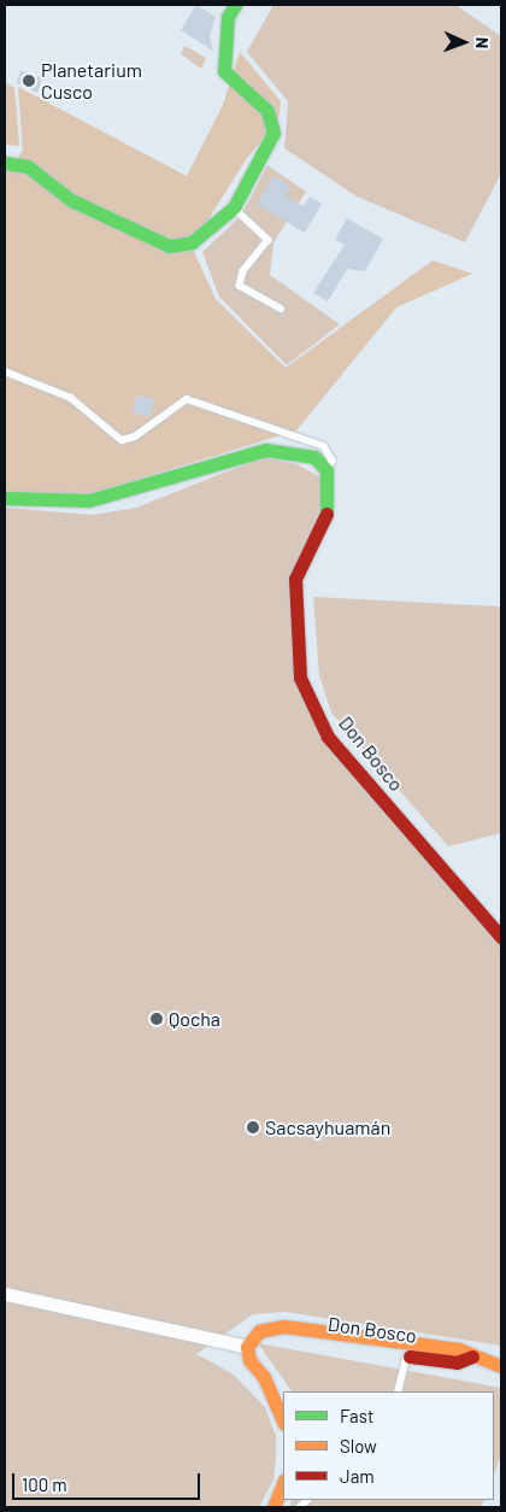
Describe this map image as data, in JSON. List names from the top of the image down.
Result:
{
  "streets": {
    "street": ["Don Bosco"]
  },
  "places": ["Planetarium Cusco", "Qocha", "Sacsayhuamán"],
  "legend": ["Fast", "Slow", "Jam"],
  "scale_bar": "100 m",
  "north": "right"
}
